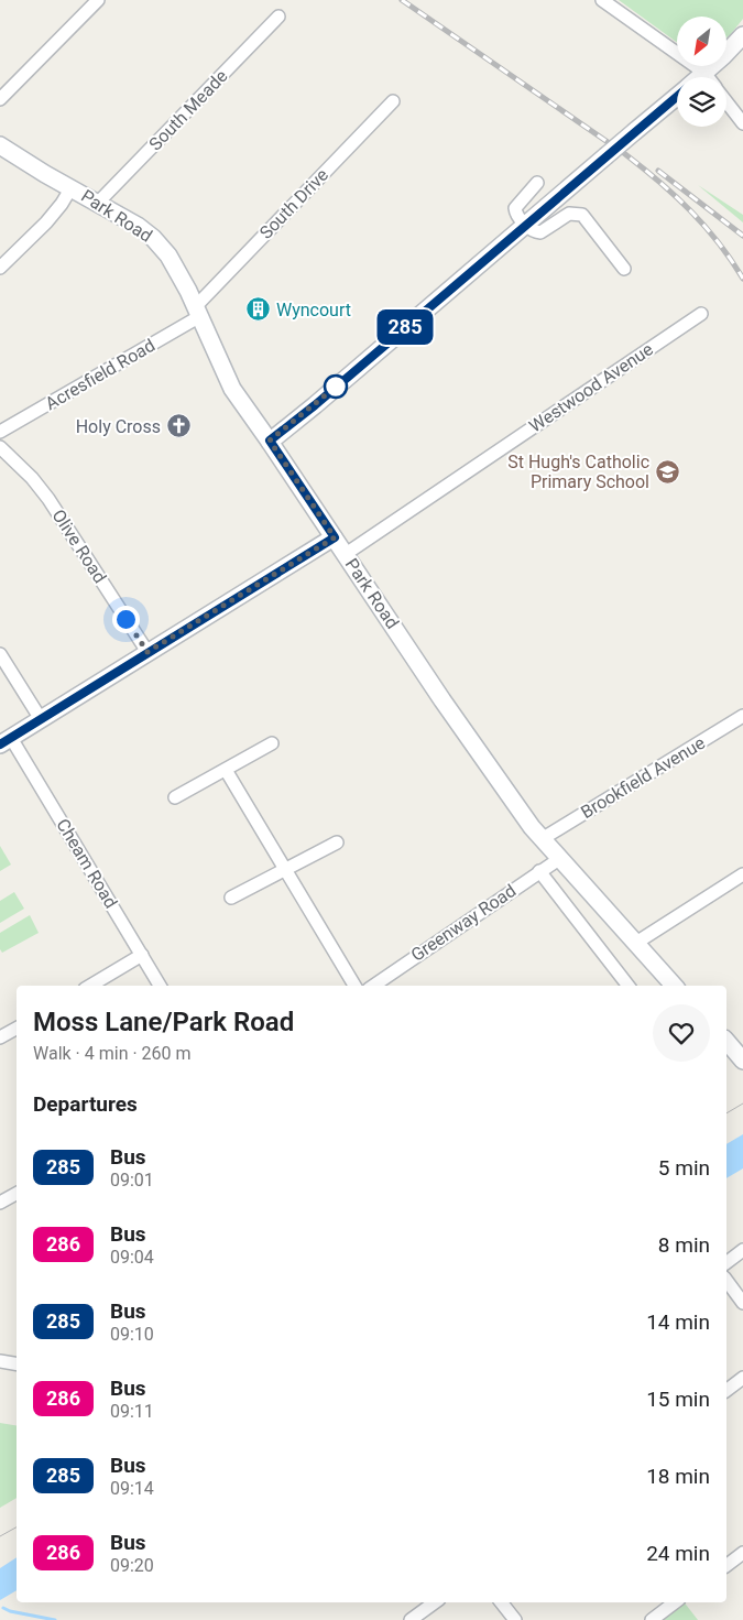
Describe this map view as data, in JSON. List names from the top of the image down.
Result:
{
  "streets": {
    "main road": ["Park Road"],
    "street": [
      "South Meade",
      "South Drive",
      "Acresfield Road",
      "Westwood Avenue",
      "Olive Road",
      "Brookfield Avenue",
      "Cheam Road",
      "Greenway Road"
    ]
  },
  "crossings": [
    ["South Meade", "Park Road"],
    ["South Drive", "Park Road"],
    ["South Drive", "Acresfield Road"],
    ["Park Road", "Acresfield Road"],
    ["Park Road", "Westwood Avenue"],
    ["Park Road", "Brookfield Avenue"],
    ["Park Road", "Greenway Road"]
  ],
  "places": {
    "building": ["Wyncourt"],
    "church": ["Holy Cross"],
    "school or university": ["St Hugh's Catholic Primary School"]
  },
  "lines": ["bus line 285"],
  "north": "bottom left",
  "page": {
    "on_map": "285",
    "heading": [
      ["Moss Lane/Park Road", "Walk · 4 min · 260 m"],
      "Departures"
    ],
    "list": [
      {
        "mark": "285",
        "name": "Bus",
        "note": "09:01",
        "value": "5 min"
      },
      {
        "mark": "286",
        "name": "Bus",
        "note": "09:04",
        "value": "8 min"
      },
      {
        "mark": "285",
        "name": "Bus",
        "note": "09:10",
        "value": "14 min"
      },
      {
        "mark": "286",
        "name": "Bus",
        "note": "09:11",
        "value": "15 min"
      },
      {
        "mark": "285",
        "name": "Bus",
        "note": "09:14",
        "value": "18 min"
      },
      {
        "mark": "286",
        "name": "Bus",
        "note": "09:20",
        "value": "24 min"
      }
    ]
  }
}
